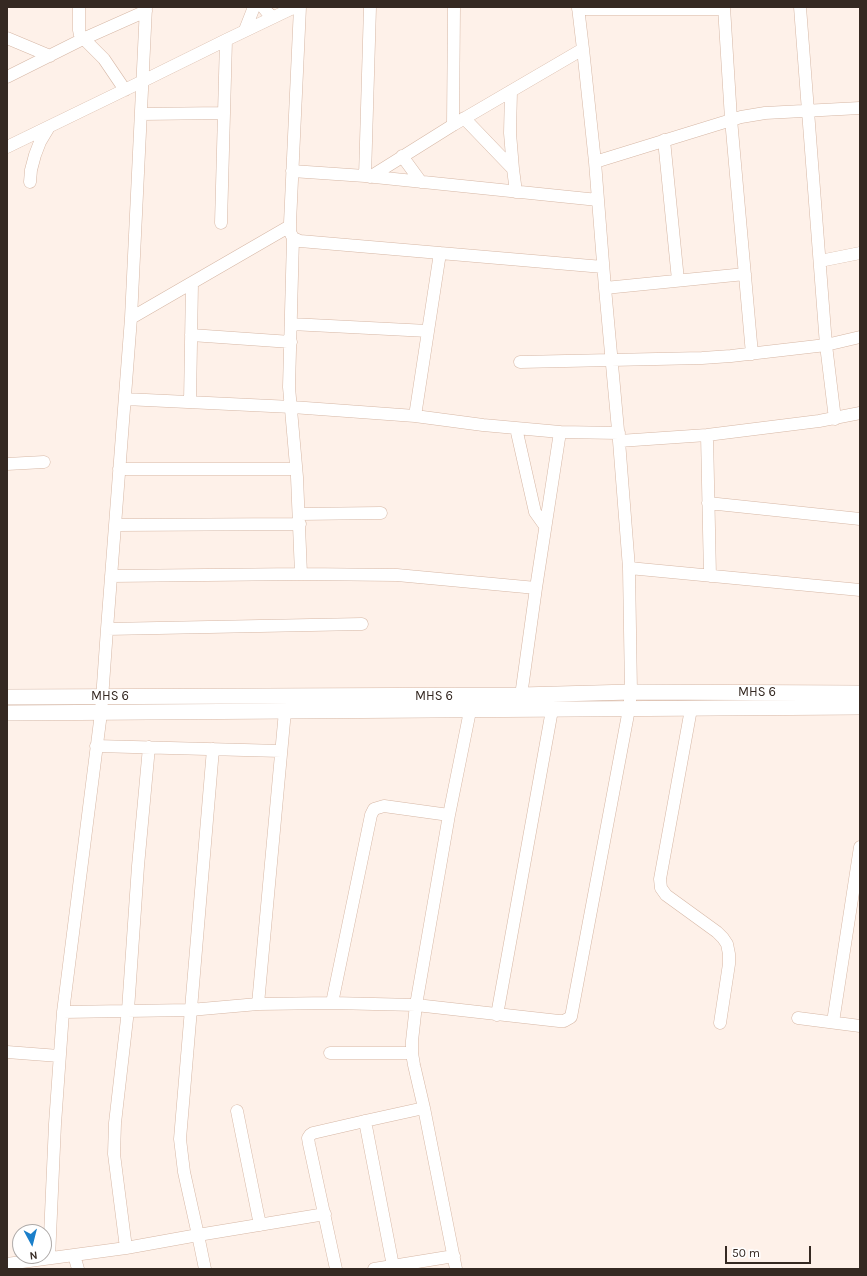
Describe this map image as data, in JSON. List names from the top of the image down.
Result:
{
  "streets": {
    "main road": ["MHS 6"]
  },
  "scale_bar": "50 m",
  "north": "bottom"
}
